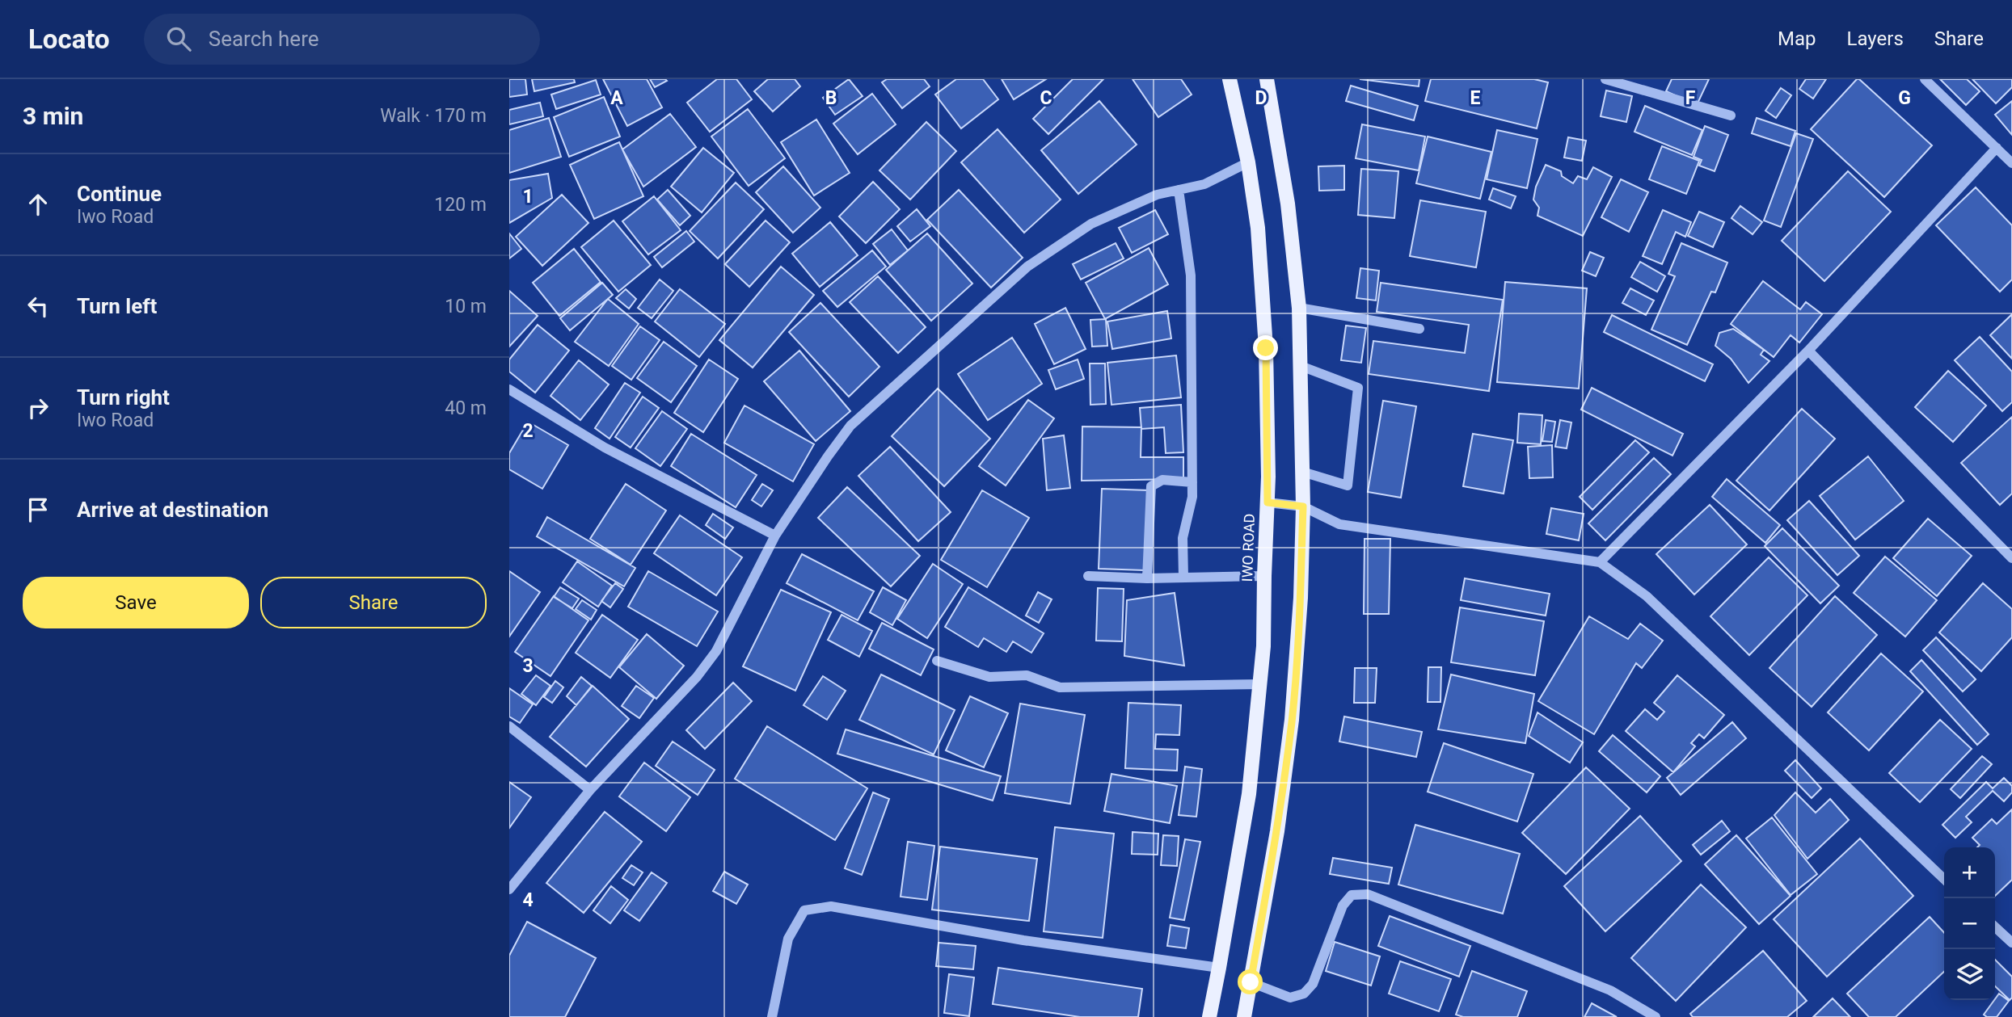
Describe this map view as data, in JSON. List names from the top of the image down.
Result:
{
  "streets": {
    "main road": ["IWO ROAD"]
  },
  "page": {
    "header": "Locato",
    "search": "Search here",
    "nav": ["Map", "Layers", "Share"],
    "heading": ["3 min", "Walk · 170 m"],
    "list": [
      ["Continue", "Iwo Road", "120 m"],
      ["Turn left", "10 m"],
      ["Turn right", "Iwo Road", "40 m"],
      "Arrive at destination"
    ],
    "buttons": ["Save", "Share"],
    "map_buttons": ["+", "−"]
  },
  "grid": {
    "columns": [
      "A",
      "B",
      "C",
      "D",
      "E",
      "F",
      "G"
    ],
    "rows": [
      "1",
      "2",
      "3",
      "4"
    ]
  }
}
